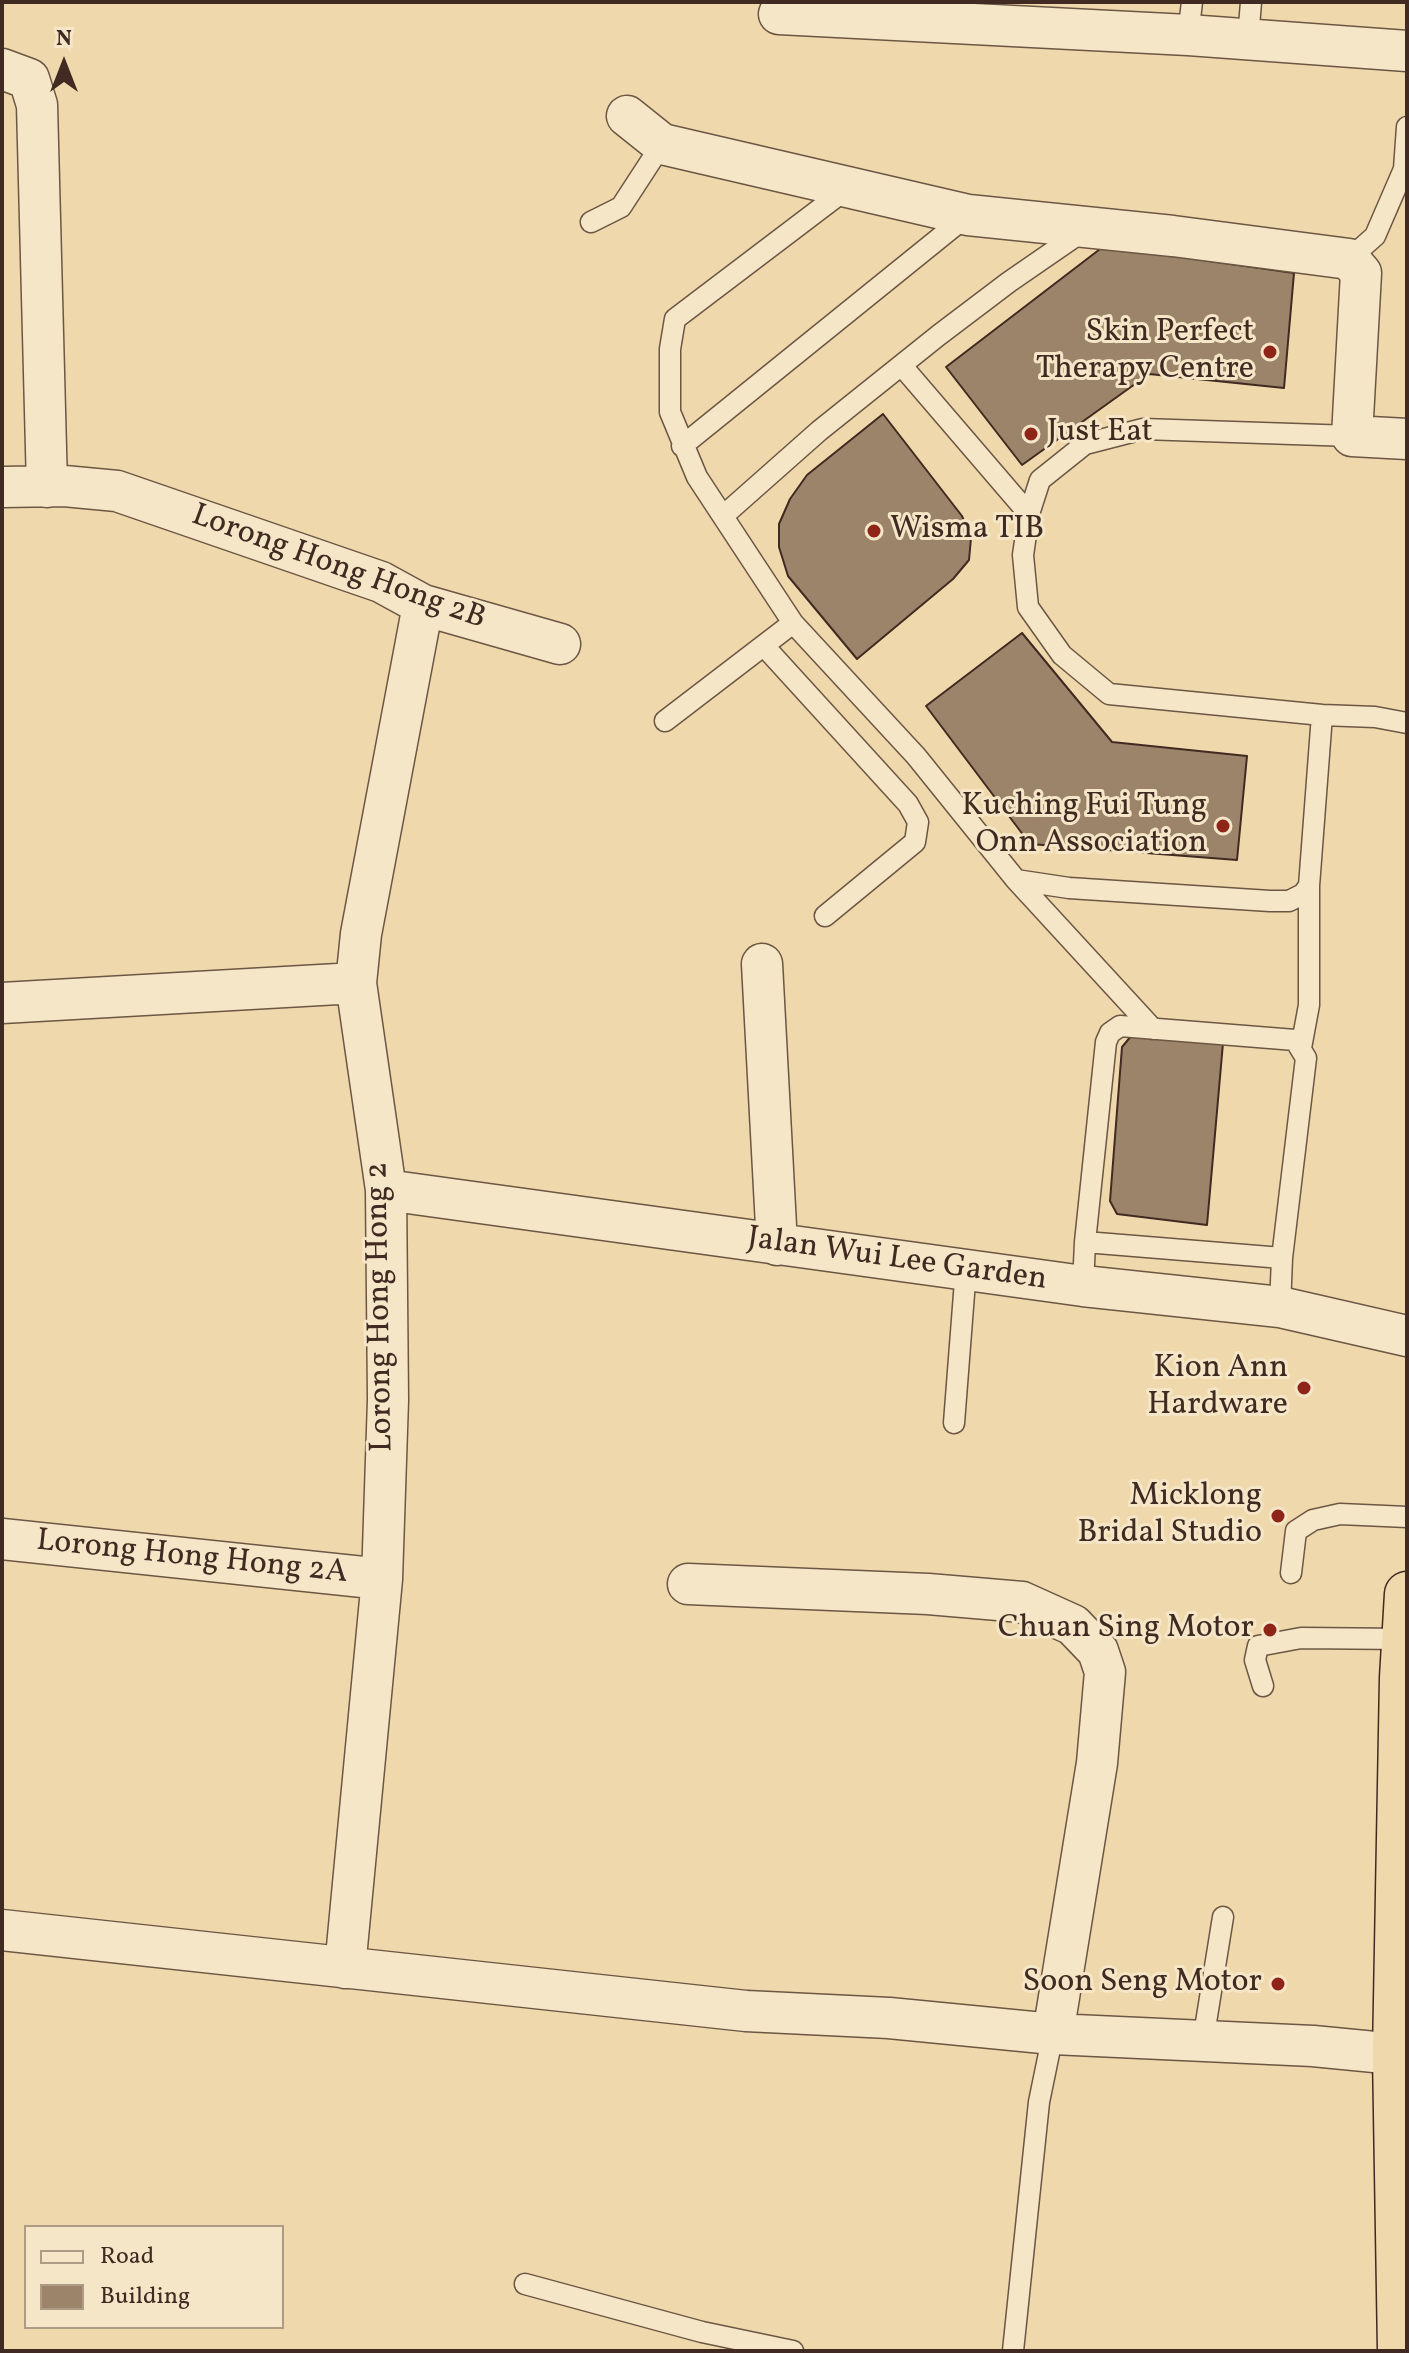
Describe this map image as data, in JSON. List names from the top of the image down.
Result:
{
  "streets": {
    "street": [
      "Lorong Hong Hong 2B",
      "Jalan Wui Lee Garden",
      "Lorong Hong Hong 2",
      "Lorong Hong Hong 2A"
    ]
  },
  "crossings": [
    ["Lorong Hong Hong 2B", "Lorong Hong Hong 2"],
    ["Jalan Wui Lee Garden", "Lorong Hong Hong 2"],
    ["Lorong Hong Hong 2", "Lorong Hong Hong 2A"]
  ],
  "places": [
    "Skin Perfect Therapy Centre",
    "Just Eat",
    "Wisma TIB",
    "Kuching Fui Tung Onn Association",
    "Kion Ann Hardware",
    "Micklong Bridal Studio",
    "Chuan Sing Motor",
    "Soon Seng Motor"
  ],
  "legend": ["Road", "Building"],
  "north": "top"
}
